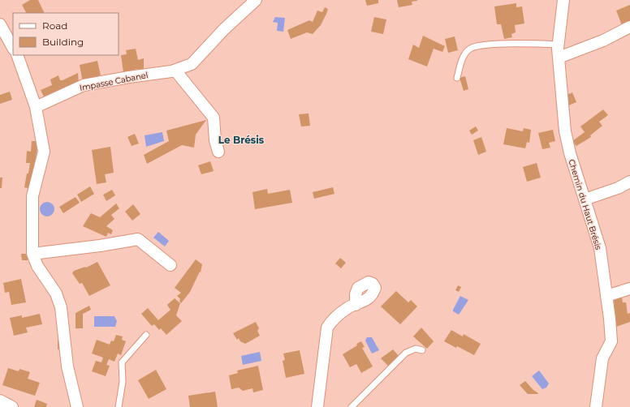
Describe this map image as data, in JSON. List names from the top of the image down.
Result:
{
  "streets": {
    "street": ["Impasse Cabanel", "Chemin du Haut Brésis"]
  },
  "districts": ["Le Brésis"],
  "legend": ["Road", "Building"]
}
